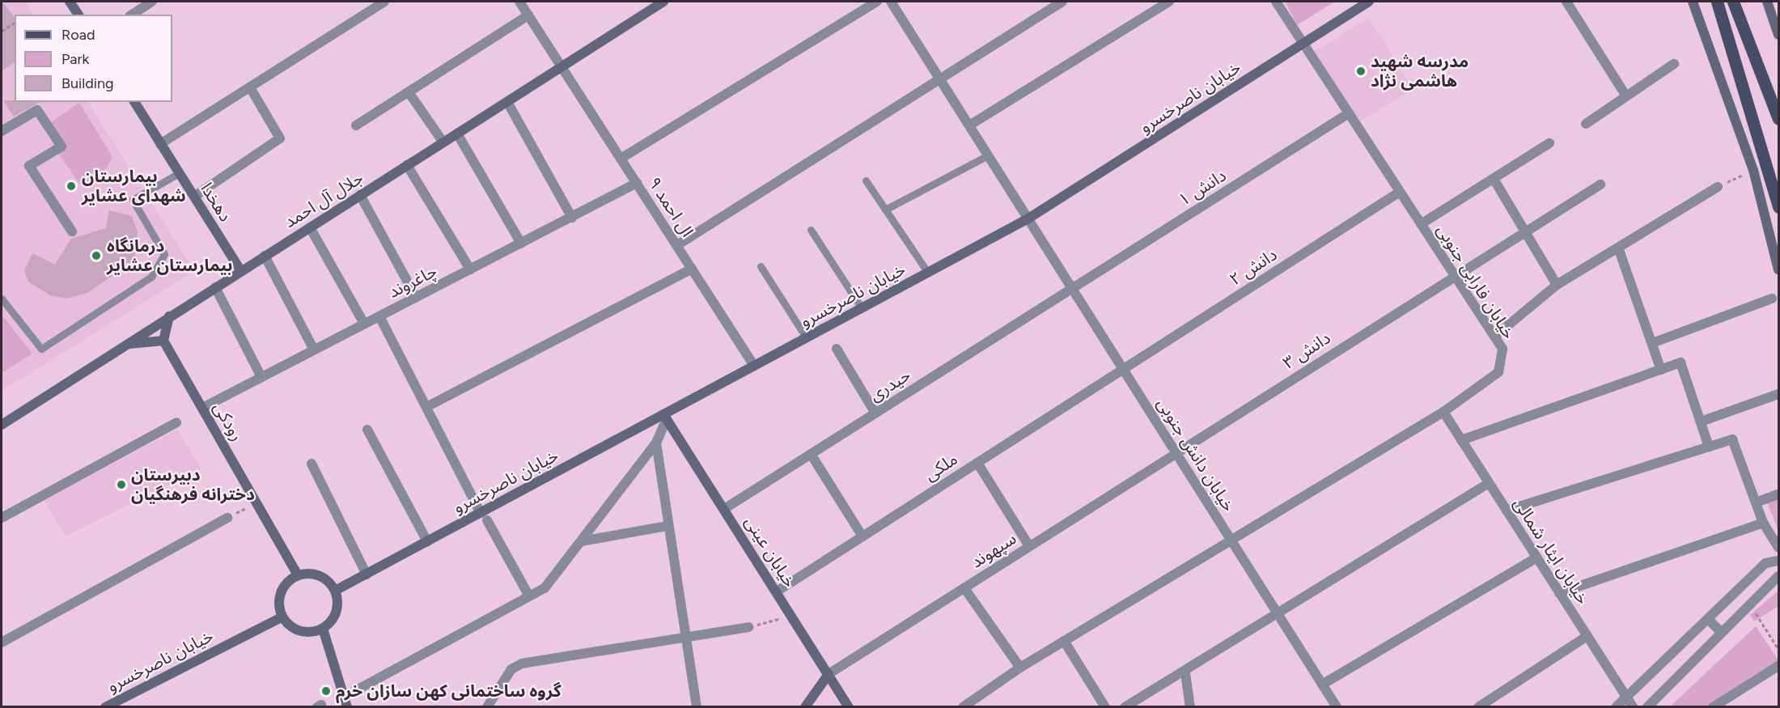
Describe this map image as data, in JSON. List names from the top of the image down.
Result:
{
  "streets": {
    "street": [
      "خیابان ناصرخسرو",
      "دانش ۱",
      "جلال آل احمد",
      "دهخدا",
      "ال احمد ۹",
      "دانش ۲",
      "چاغروند",
      "خیابان فارابی جنوبی",
      "دانش ۳",
      "حیدری",
      "رودکی",
      "خیابان دانش جنوبی",
      "ملکی",
      "سپهوند",
      "خیابان ایثار شمالی",
      "خیابان عینی"
    ]
  },
  "crossings": [
    ["خیابان ناصرخسرو", "ال احمد ۹"],
    ["خیابان ناصرخسرو", "خیابان فارابی جنوبی"],
    ["خیابان ناصرخسرو", "رودکی"],
    ["خیابان ناصرخسرو", "خیابان دانش جنوبی"],
    ["خیابان ناصرخسرو", "خیابان عینی"],
    ["دانش ۱", "خیابان فارابی جنوبی"],
    ["دانش ۱", "حیدری"],
    ["دانش ۱", "خیابان دانش جنوبی"],
    ["جلال آل احمد", "دهخدا"],
    ["جلال آل احمد", "ال احمد ۹"],
    ["ال احمد ۹", "چاغروند"],
    ["دانش ۲", "خیابان فارابی جنوبی"],
    ["دانش ۲", "خیابان دانش جنوبی"],
    ["دانش ۲", "ملکی"],
    ["چاغروند", "رودکی"],
    ["خیابان فارابی جنوبی", "دانش ۳"],
    ["خیابان فارابی جنوبی", "خیابان دانش جنوبی"],
    ["خیابان فارابی جنوبی", "خیابان ایثار شمالی"],
    ["دانش ۳", "خیابان دانش جنوبی"],
    ["دانش ۳", "سپهوند"],
    ["حیدری", "خیابان دانش جنوبی"],
    ["حیدری", "خیابان عینی"],
    ["خیابان دانش جنوبی", "ملکی"],
    ["خیابان دانش جنوبی", "سپهوند"],
    ["ملکی", "خیابان عینی"],
    ["سپهوند", "خیابان عینی"]
  ],
  "places": [
    "مدرسه شهید ه‍اشمی نژاد",
    "بیمارستان شهدای عشایر",
    "درمانگاه بیمارستان عشایر",
    "دبیرستان دخترانه فرهنگیان",
    "گروه ساختمانی کهن سازان خرم"
  ],
  "legend": ["Road", "Park", "Building"]
}
